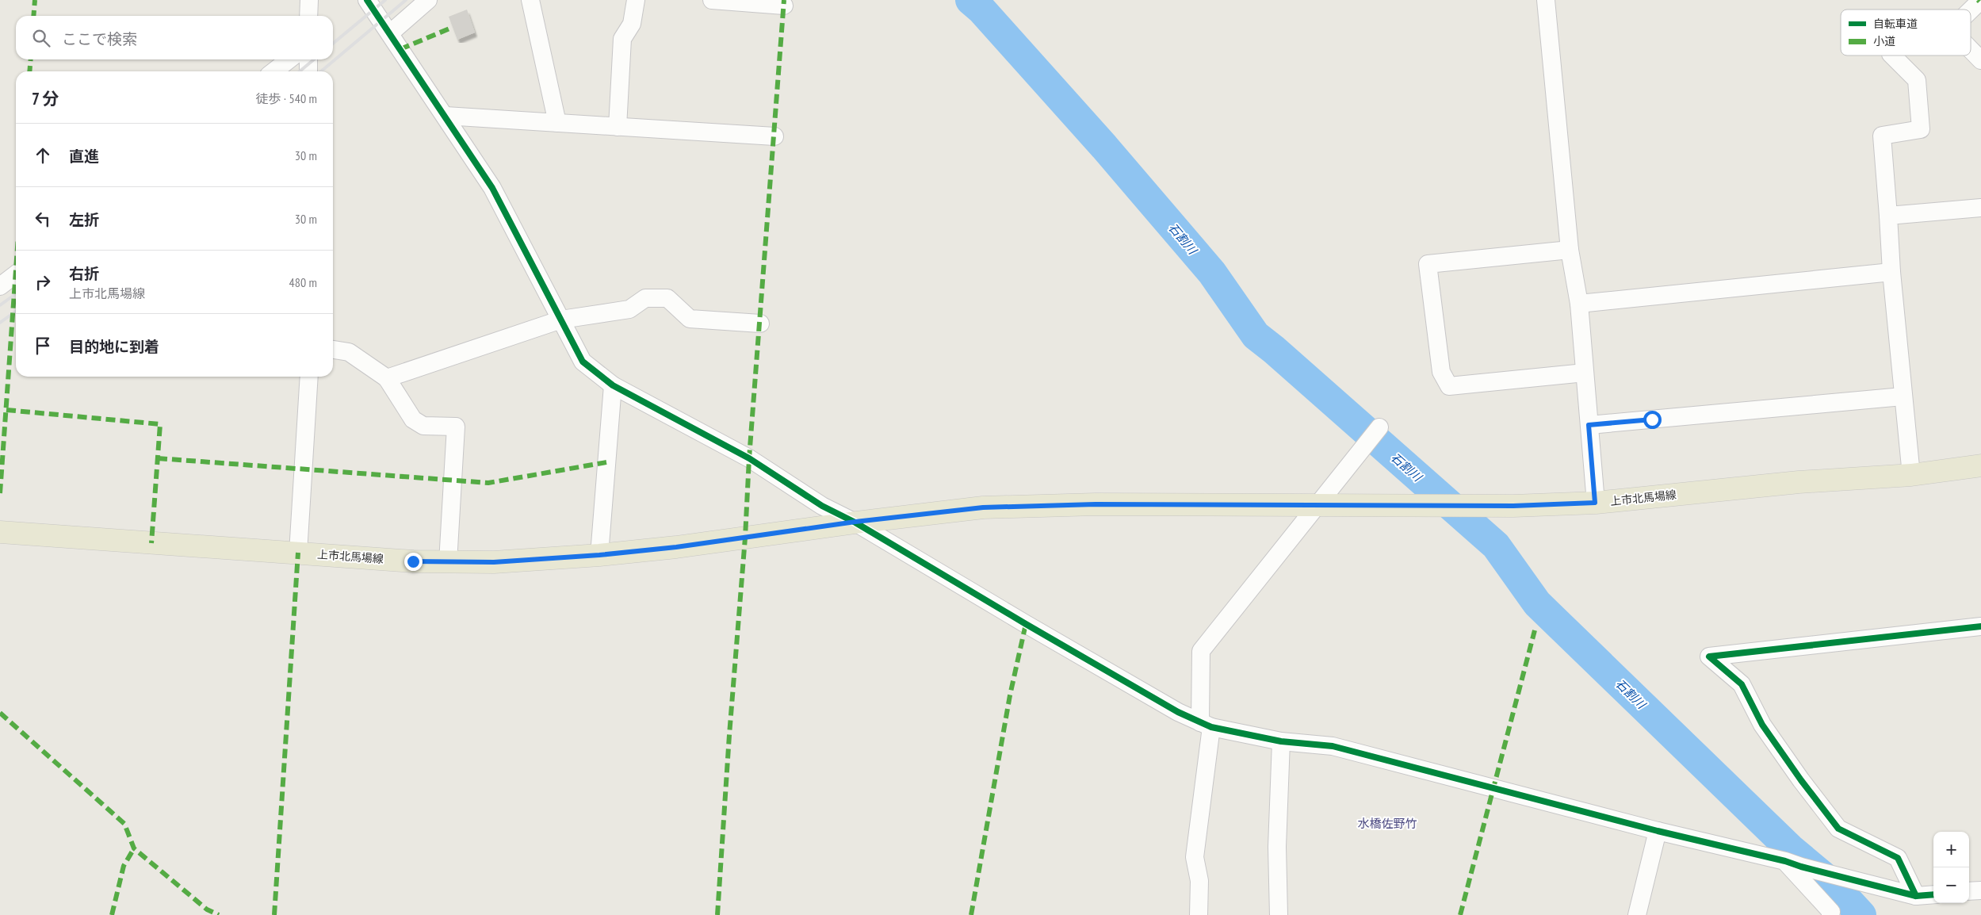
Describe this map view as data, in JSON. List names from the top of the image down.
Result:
{
  "streets": {
    "main road": ["上市北馬場線"]
  },
  "districts": ["水橋佐野竹"],
  "water": ["石割川"],
  "legend": ["自転車道", "小道"],
  "page": {
    "search": "ここで検索",
    "heading": ["7 分", "徒歩 · 540 m"],
    "list": [
      ["直進", "30 m"],
      ["左折", "30 m"],
      ["右折", "上市北馬場線", "480 m"],
      "目的地に到着"
    ],
    "map_buttons": ["+", "−"]
  }
}
